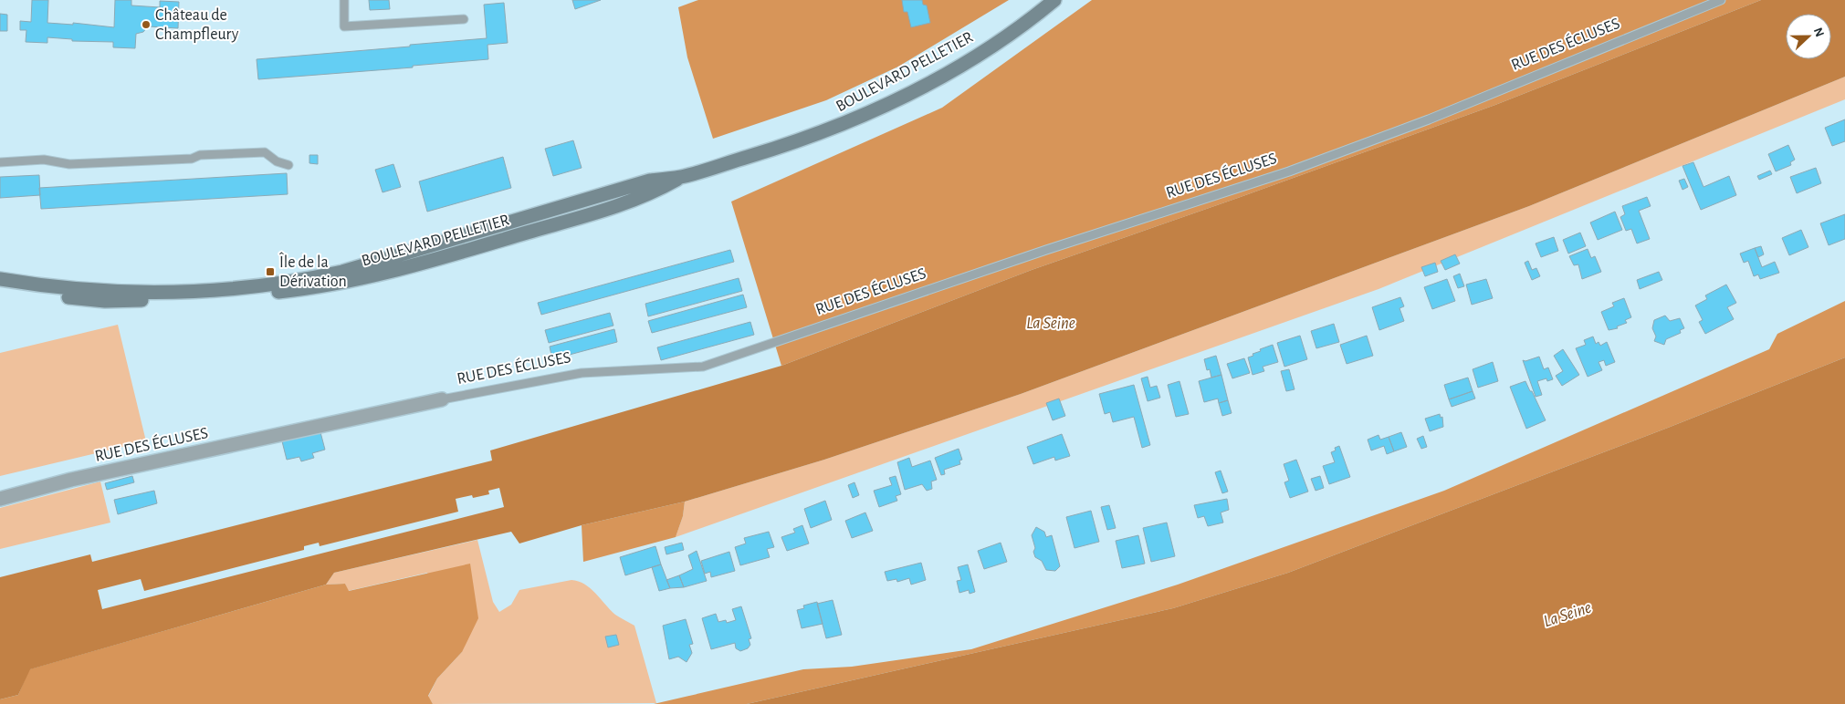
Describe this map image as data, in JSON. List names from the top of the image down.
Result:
{
  "streets": {
    "main road": ["BOULEVARD PELLETIER"],
    "street": ["RUE DES ÉCLUSES"]
  },
  "water": ["La Seine"],
  "places": {
    "other": ["Château de Champfleury"],
    "transit": ["Île de la Dérivation"]
  },
  "north": "right"
}
